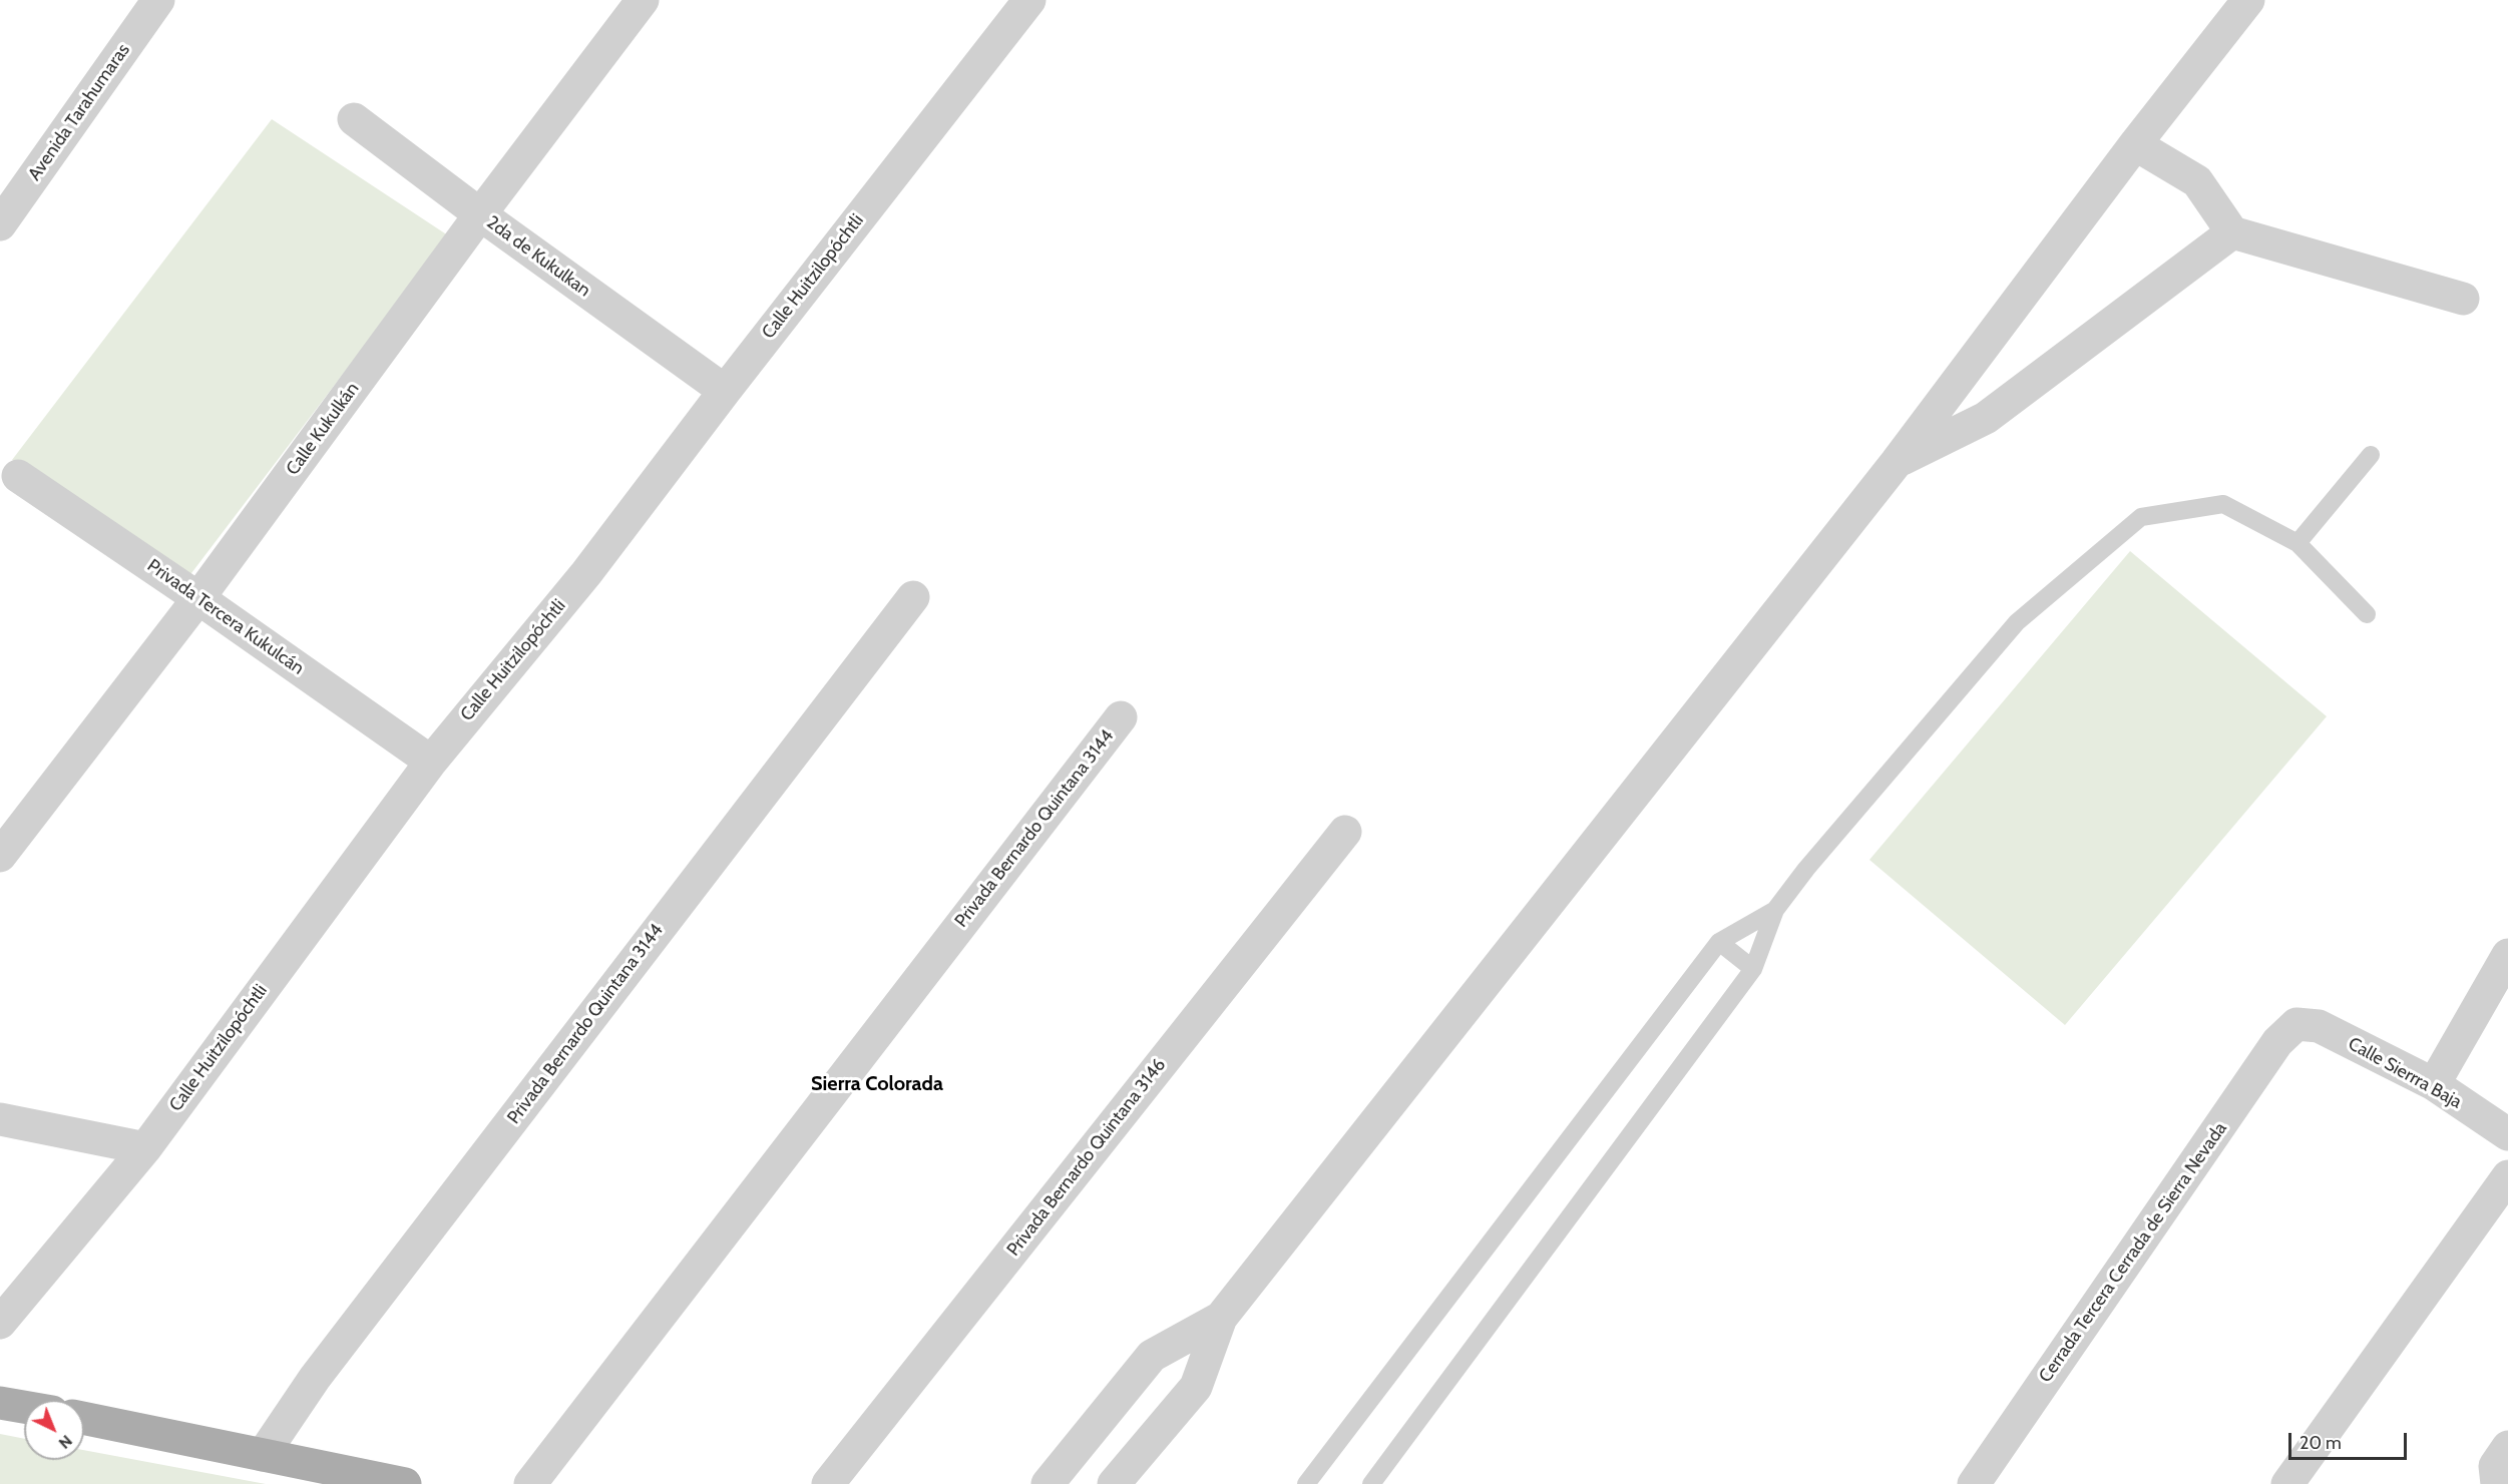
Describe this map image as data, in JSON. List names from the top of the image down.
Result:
{
  "streets": {
    "street": [
      "Avenida Tarahumaras",
      "2da de Kukulkan",
      "Calle Huitzilopóchtli",
      "Calle Kukulkán",
      "Privada Tercera Kukulcán",
      "Privada Bernardo Quintana 3144",
      "Calle Sierrra Baja",
      "Privada Bernardo Quintana 3146",
      "Cerrada Tercera Cerrada de Sierra Nevada"
    ]
  },
  "crossings": [
    ["2da de Kukulkan", "Calle Huitzilopóchtli"],
    ["2da de Kukulkan", "Calle Kukulkán"],
    ["Calle Huitzilopóchtli", "Privada Tercera Kukulcán"],
    ["Calle Kukulkán", "Privada Tercera Kukulcán"],
    ["Calle Sierrra Baja", "Cerrada Tercera Cerrada de Sierra Nevada"]
  ],
  "districts": ["Sierra Colorada"],
  "scale_bar": "20 m",
  "north": "bottom right"
}
